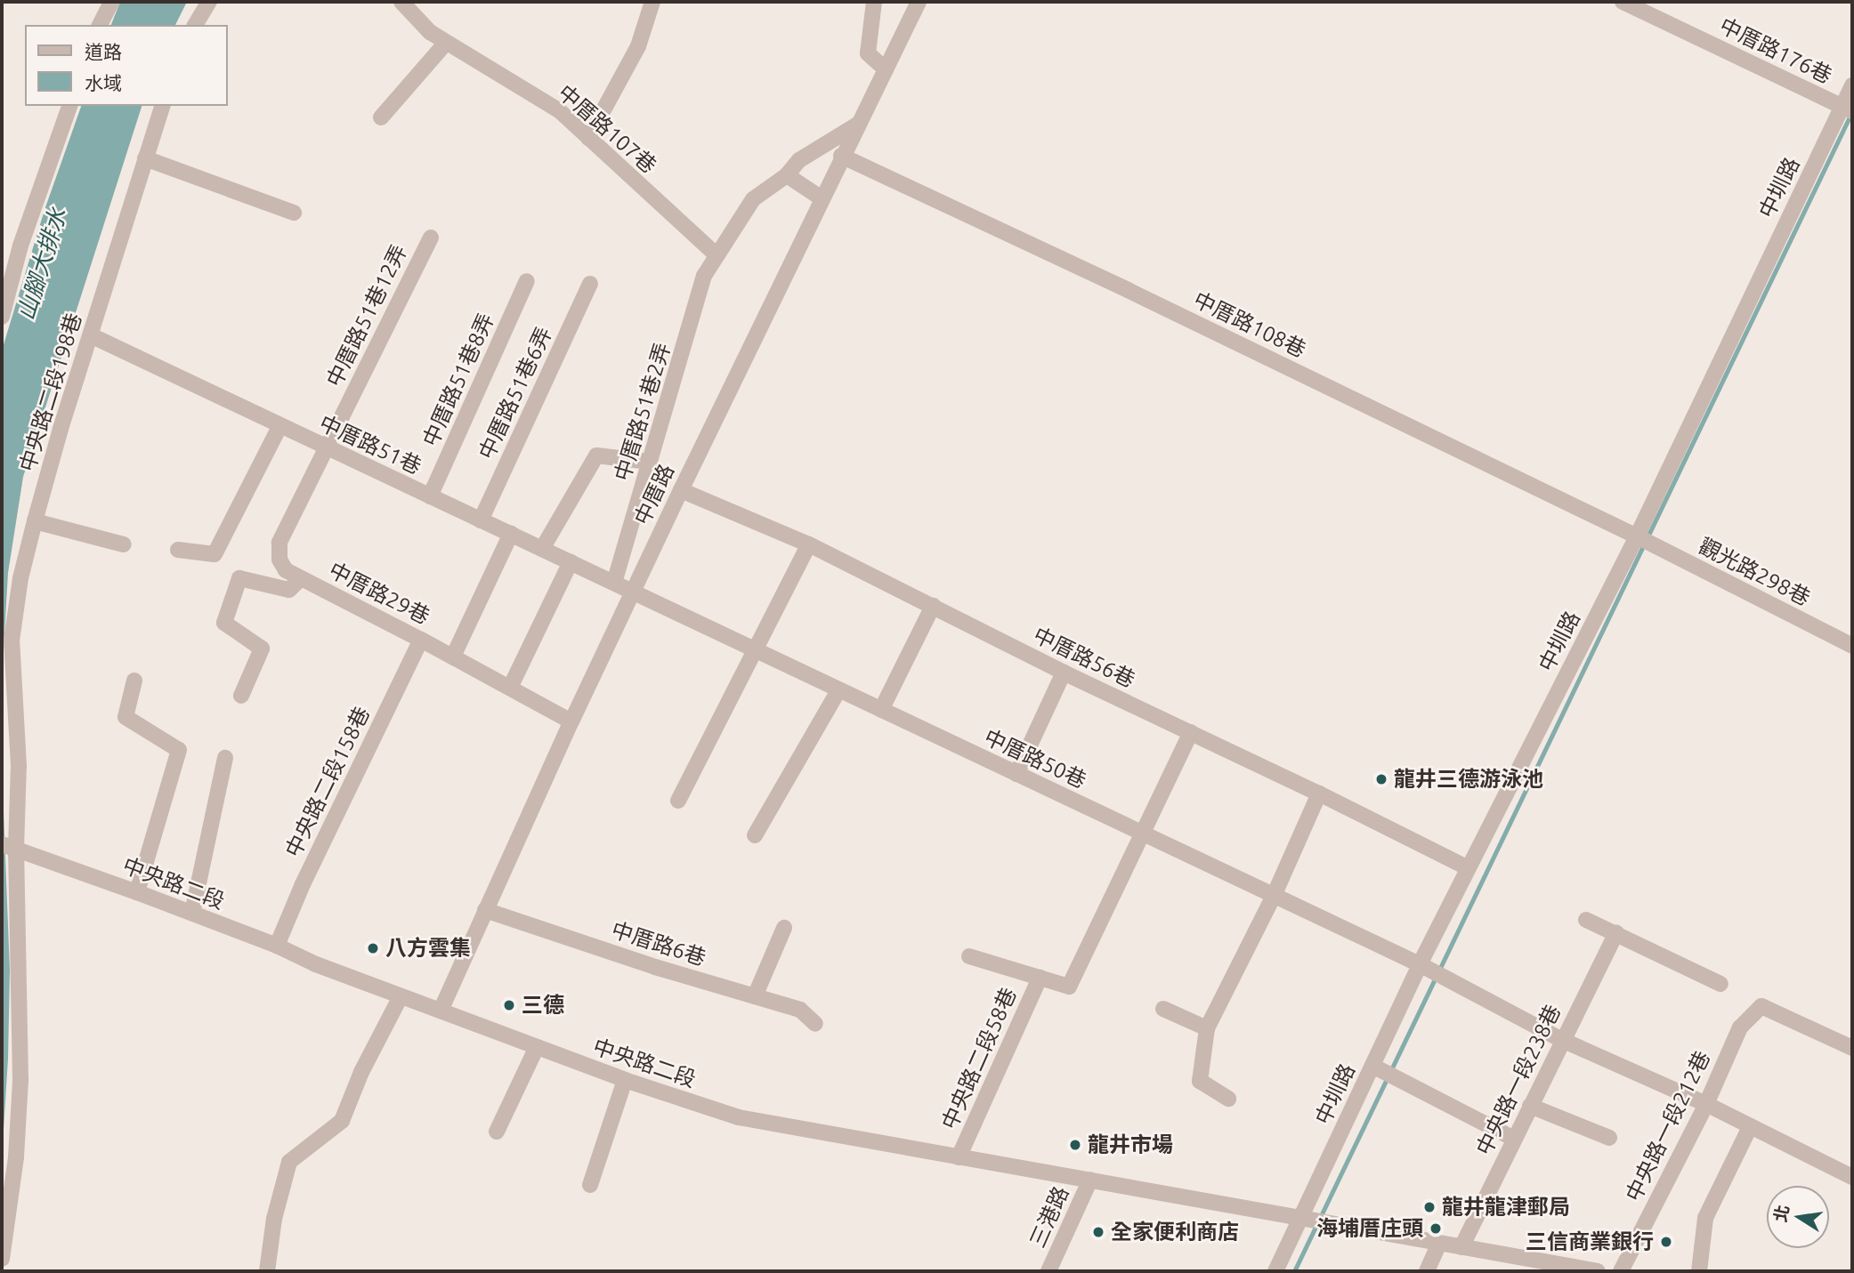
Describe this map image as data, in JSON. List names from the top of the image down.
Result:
{
  "streets": {
    "street": [
      "中厝路176巷",
      "中厝路107巷",
      "中圳路",
      "中厝路51巷12弄",
      "中厝路108巷",
      "中厝路51巷8弄",
      "中央路二段198巷",
      "中厝路51巷6弄",
      "中厝路51巷2弄",
      "中厝路51巷",
      "中厝路",
      "觀光路298巷",
      "中厝路29巷",
      "中厝路56巷",
      "中厝路50巷",
      "中央路二段158巷",
      "中央路二段",
      "中厝路6巷",
      "中央路二段58巷",
      "中央路一段238巷",
      "中央路一段212巷",
      "三港路"
    ]
  },
  "crossings": [
    ["中厝路176巷", "中圳路"],
    ["中厝路107巷", "中厝路51巷2弄"],
    ["中圳路", "中厝路108巷"],
    ["中圳路", "觀光路298巷"],
    ["中圳路", "中厝路56巷"],
    ["中圳路", "中厝路50巷"],
    ["中圳路", "中央路二段"],
    ["中厝路51巷12弄", "中厝路51巷"],
    ["中厝路51巷12弄", "中厝路29巷"],
    ["中厝路108巷", "中厝路"],
    ["中厝路108巷", "觀光路298巷"],
    ["中厝路51巷8弄", "中厝路51巷"],
    ["中央路二段198巷", "中厝路51巷"],
    ["中央路二段198巷", "中央路二段"],
    ["中厝路51巷6弄", "中厝路51巷"],
    ["中厝路51巷2弄", "中厝路51巷"],
    ["中厝路51巷2弄", "中厝路"],
    ["中厝路51巷", "中厝路"],
    ["中厝路51巷", "中厝路29巷"],
    ["中厝路51巷", "中厝路50巷"],
    ["中厝路", "中厝路29巷"],
    ["中厝路", "中厝路56巷"],
    ["中厝路", "中厝路50巷"],
    ["中厝路", "中央路二段"],
    ["中厝路", "中厝路6巷"],
    ["中厝路29巷", "中央路二段158巷"],
    ["中厝路50巷", "中央路一段238巷"],
    ["中厝路50巷", "中央路一段212巷"],
    ["中央路二段158巷", "中央路二段"],
    ["中央路二段", "中央路二段58巷"],
    ["中央路二段", "中央路一段238巷"],
    ["中央路二段", "三港路"]
  ],
  "water": ["山腳大排水"],
  "places": [
    "龍井三德游泳池",
    "八方雲集",
    "三德",
    "龍井市場",
    "龍井龍津郵局",
    "海埔厝庄頭",
    "全家便利商店",
    "三信商業銀行"
  ],
  "legend": ["道路", "水域"],
  "north": "left"
}
